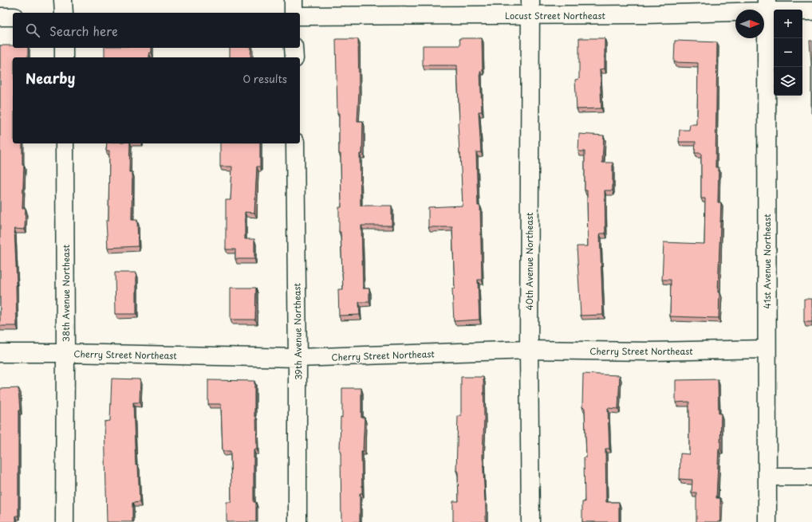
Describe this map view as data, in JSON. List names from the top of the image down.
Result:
{
  "streets": {
    "street": [
      "Locust Street Northeast",
      "40th Avenue Northeast",
      "41st Avenue Northeast",
      "38th Avenue Northeast",
      "39th Avenue Northeast",
      "Cherry Street Northeast"
    ]
  },
  "crossings": [
    ["Locust Street Northeast", "40th Avenue Northeast"],
    ["Locust Street Northeast", "41st Avenue Northeast"],
    ["40th Avenue Northeast", "Cherry Street Northeast"],
    ["41st Avenue Northeast", "Cherry Street Northeast"],
    ["38th Avenue Northeast", "Cherry Street Northeast"],
    ["39th Avenue Northeast", "Cherry Street Northeast"]
  ],
  "north": "right",
  "page": {
    "map_buttons": ["+", "−"],
    "search": "Search here",
    "heading": ["Nearby", "0 results"]
  }
}
